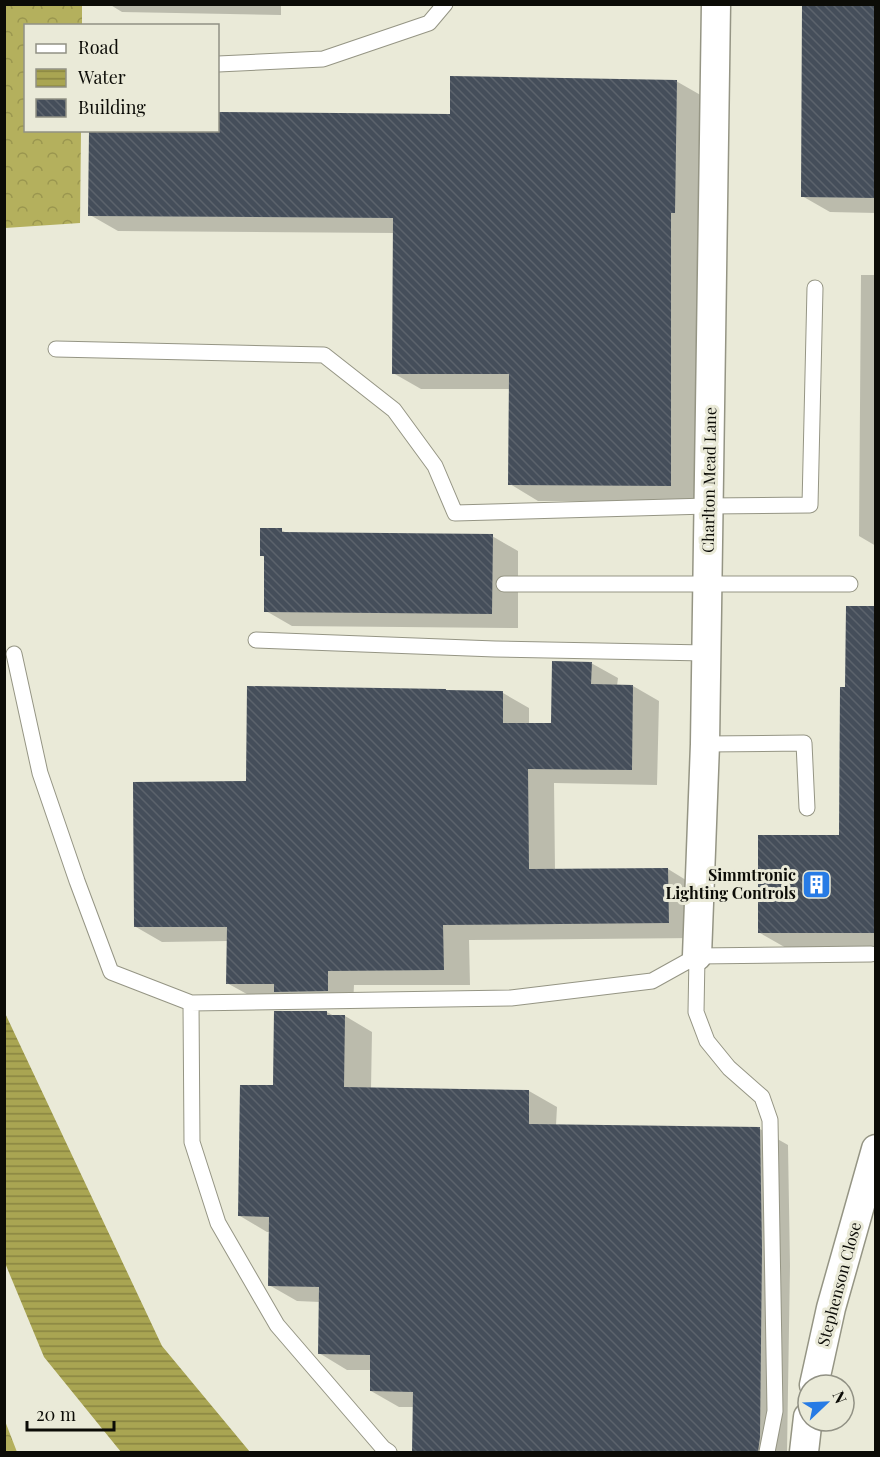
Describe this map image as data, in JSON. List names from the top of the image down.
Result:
{
  "streets": {
    "street": ["Charlton Mead Lane", "Stephenson Close"]
  },
  "places": {
    "building": ["Simmtronic Lighting Controls"]
  },
  "legend": ["Road", "Water", "Building"],
  "scale_bar": "20 m",
  "north": "top right"
}
